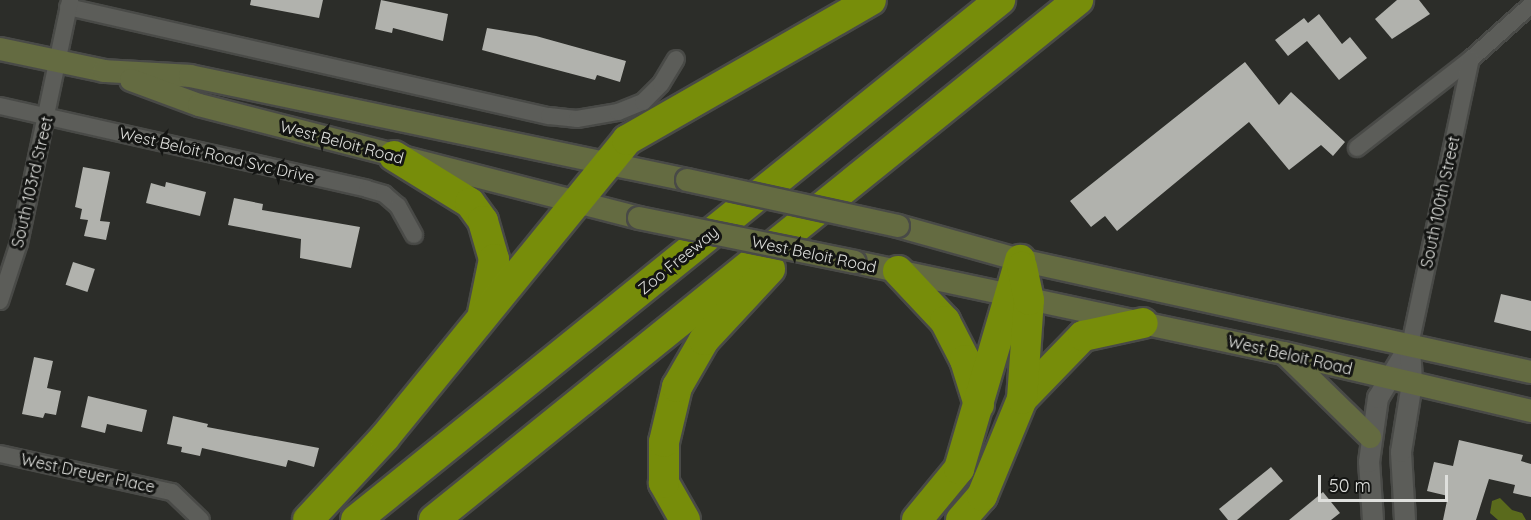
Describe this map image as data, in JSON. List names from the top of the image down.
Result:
{
  "streets": {
    "highway": ["Zoo Freeway"],
    "main road": ["West Beloit Road"],
    "street": [
      "West Beloit Road Svc Drive",
      "South 103rd Street",
      "South 100th Street",
      "West Dreyer Place"
    ]
  },
  "crossings": [
    ["West Beloit Road", "South 103rd Street"],
    ["West Beloit Road", "South 100th Street"],
    ["West Beloit Road Svc Drive", "South 103rd Street"]
  ],
  "scale_bar": "50 m"
}
